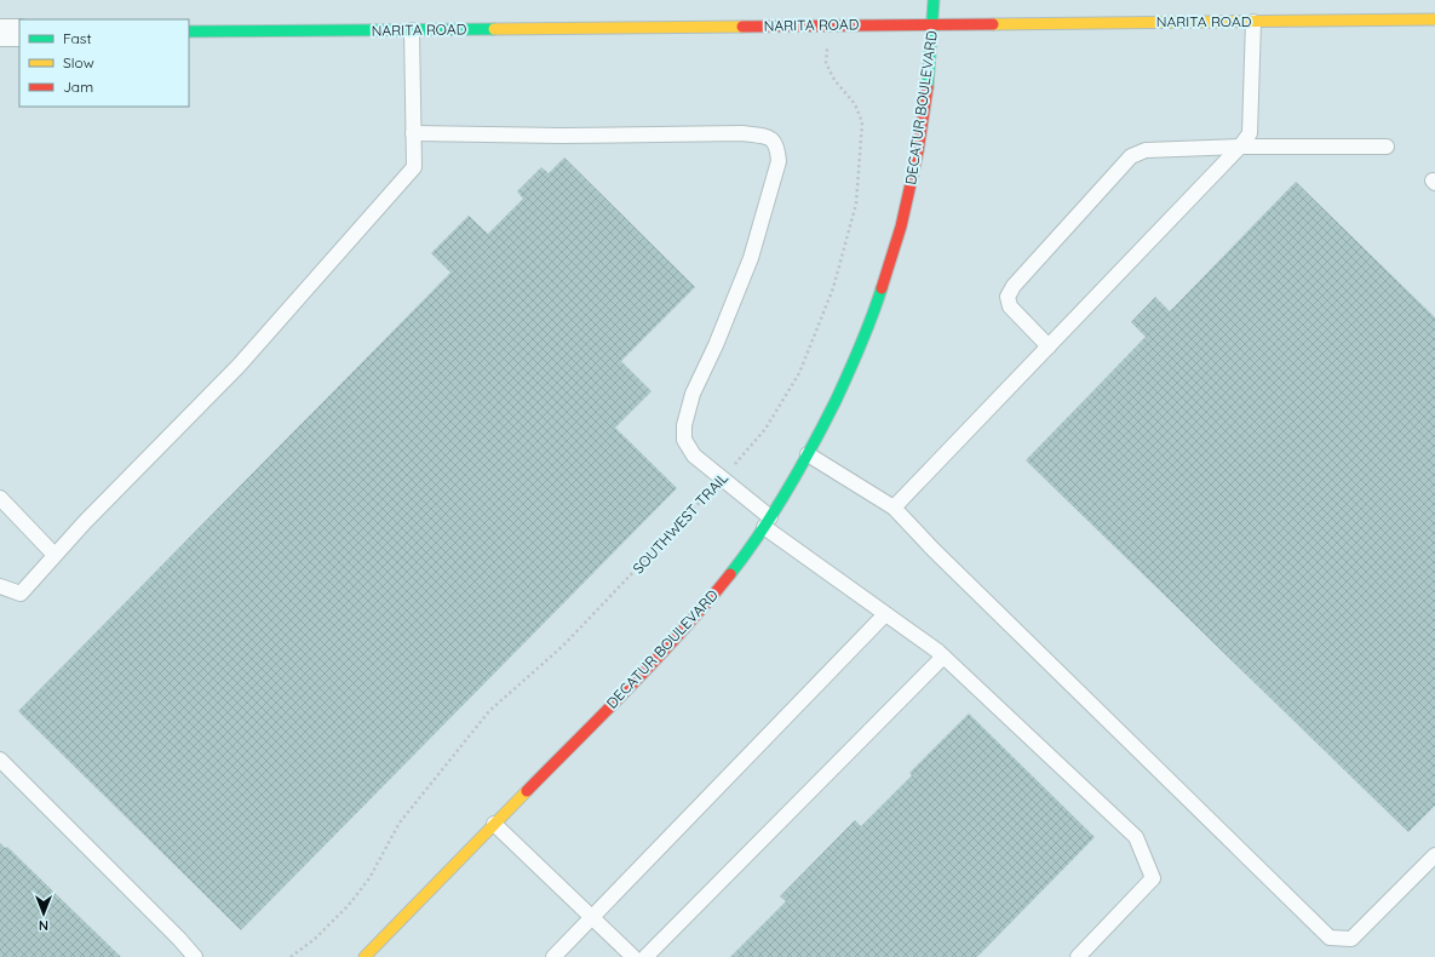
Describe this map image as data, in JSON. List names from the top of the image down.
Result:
{
  "streets": {
    "street": ["NARITA ROAD", "DECATUR BOULEVARD"],
    "path": ["SOUTHWEST TRAIL"]
  },
  "crossings": [
    ["NARITA ROAD", "DECATUR BOULEVARD"],
    ["NARITA ROAD", "SOUTHWEST TRAIL"]
  ],
  "legend": ["Fast", "Slow", "Jam"],
  "north": "bottom"
}
